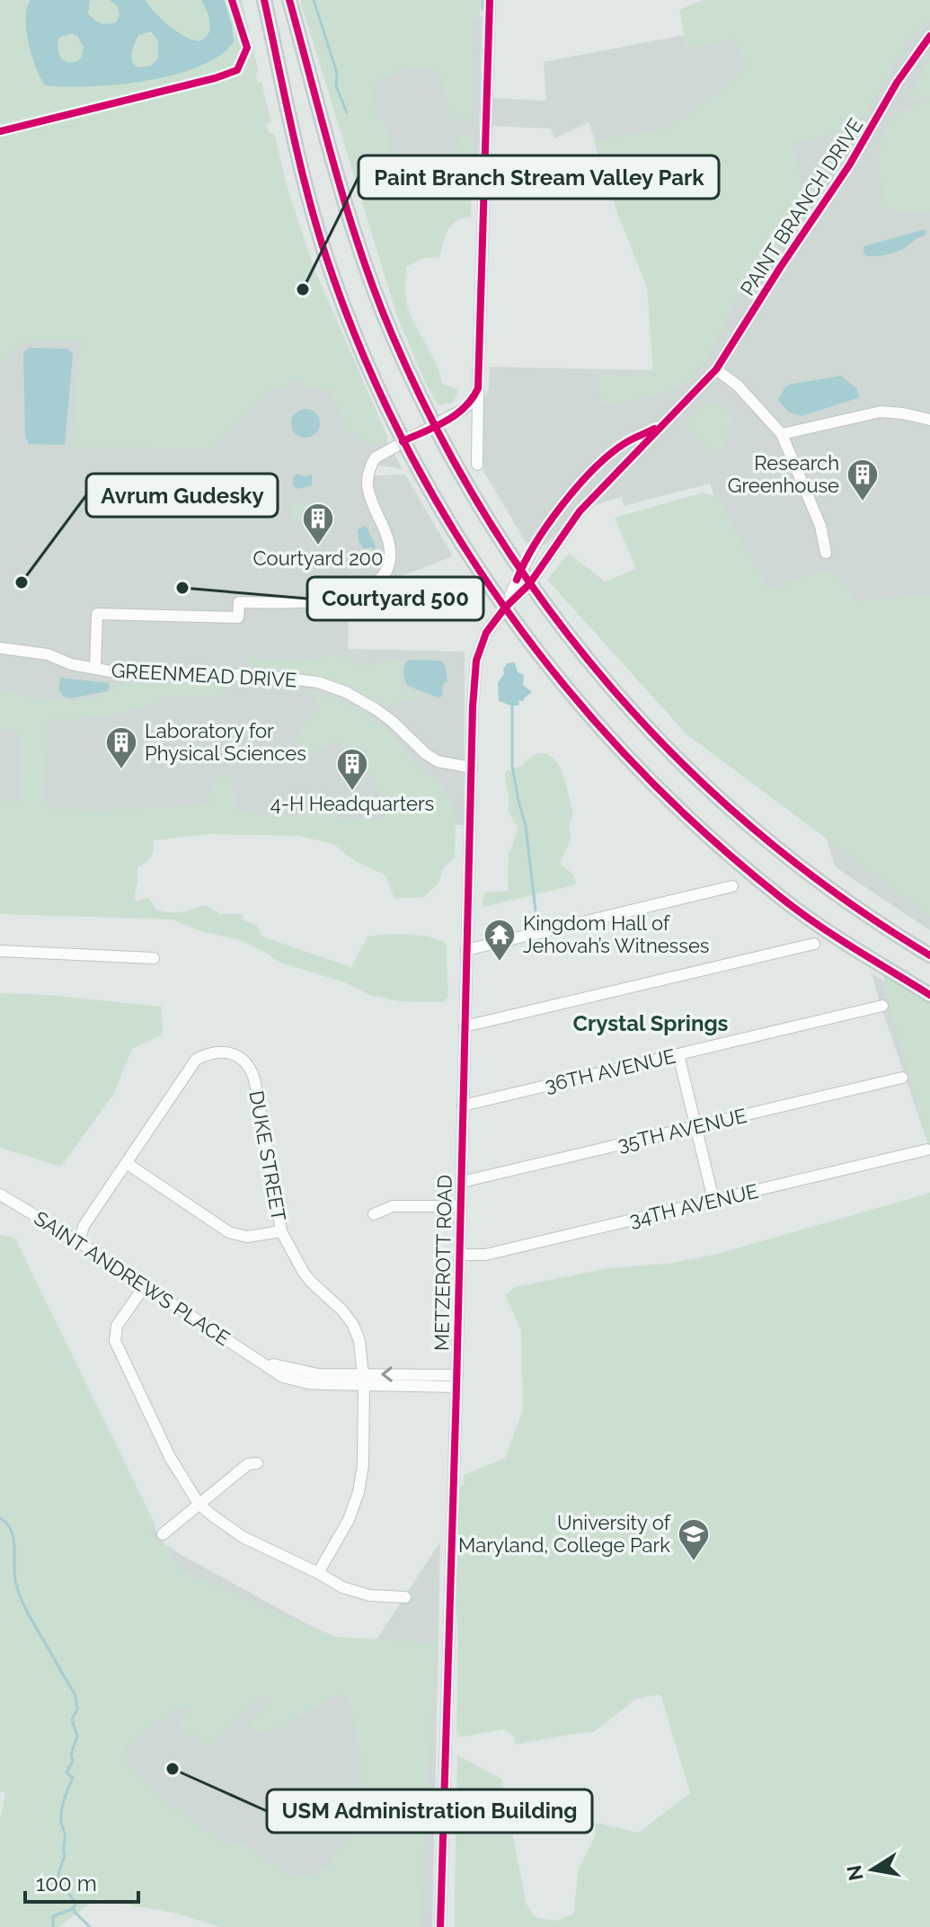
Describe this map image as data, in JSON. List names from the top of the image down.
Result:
{
  "streets": {
    "street": [
      "PAINT BRANCH DRIVE",
      "GREENMEAD DRIVE",
      "36TH AVENUE",
      "35TH AVENUE",
      "DUKE STREET",
      "34TH AVENUE",
      "METZEROTT ROAD",
      "SAINT ANDREWS PLACE"
    ]
  },
  "crossings": [
    ["PAINT BRANCH DRIVE", "METZEROTT ROAD"],
    ["GREENMEAD DRIVE", "METZEROTT ROAD"],
    ["36TH AVENUE", "METZEROTT ROAD"],
    ["35TH AVENUE", "METZEROTT ROAD"],
    ["DUKE STREET", "SAINT ANDREWS PLACE"],
    ["34TH AVENUE", "METZEROTT ROAD"],
    ["METZEROTT ROAD", "SAINT ANDREWS PLACE"]
  ],
  "districts": ["Crystal Springs"],
  "places": {
    "other": [
      "Paint Branch Stream Valley Park",
      "Avrum Gudesky",
      "Courtyard 500",
      "USM Administration Building"
    ],
    "building": [
      "Research Greenhouse",
      "Courtyard 200",
      "Laboratory for Physical Sciences",
      "4-H Headquarters"
    ],
    "temple": ["Kingdom Hall of Jehovah’s Witnesses"],
    "school or university": ["University of Maryland, College Park"]
  },
  "scale_bar": "100 m",
  "north": "left"
}
